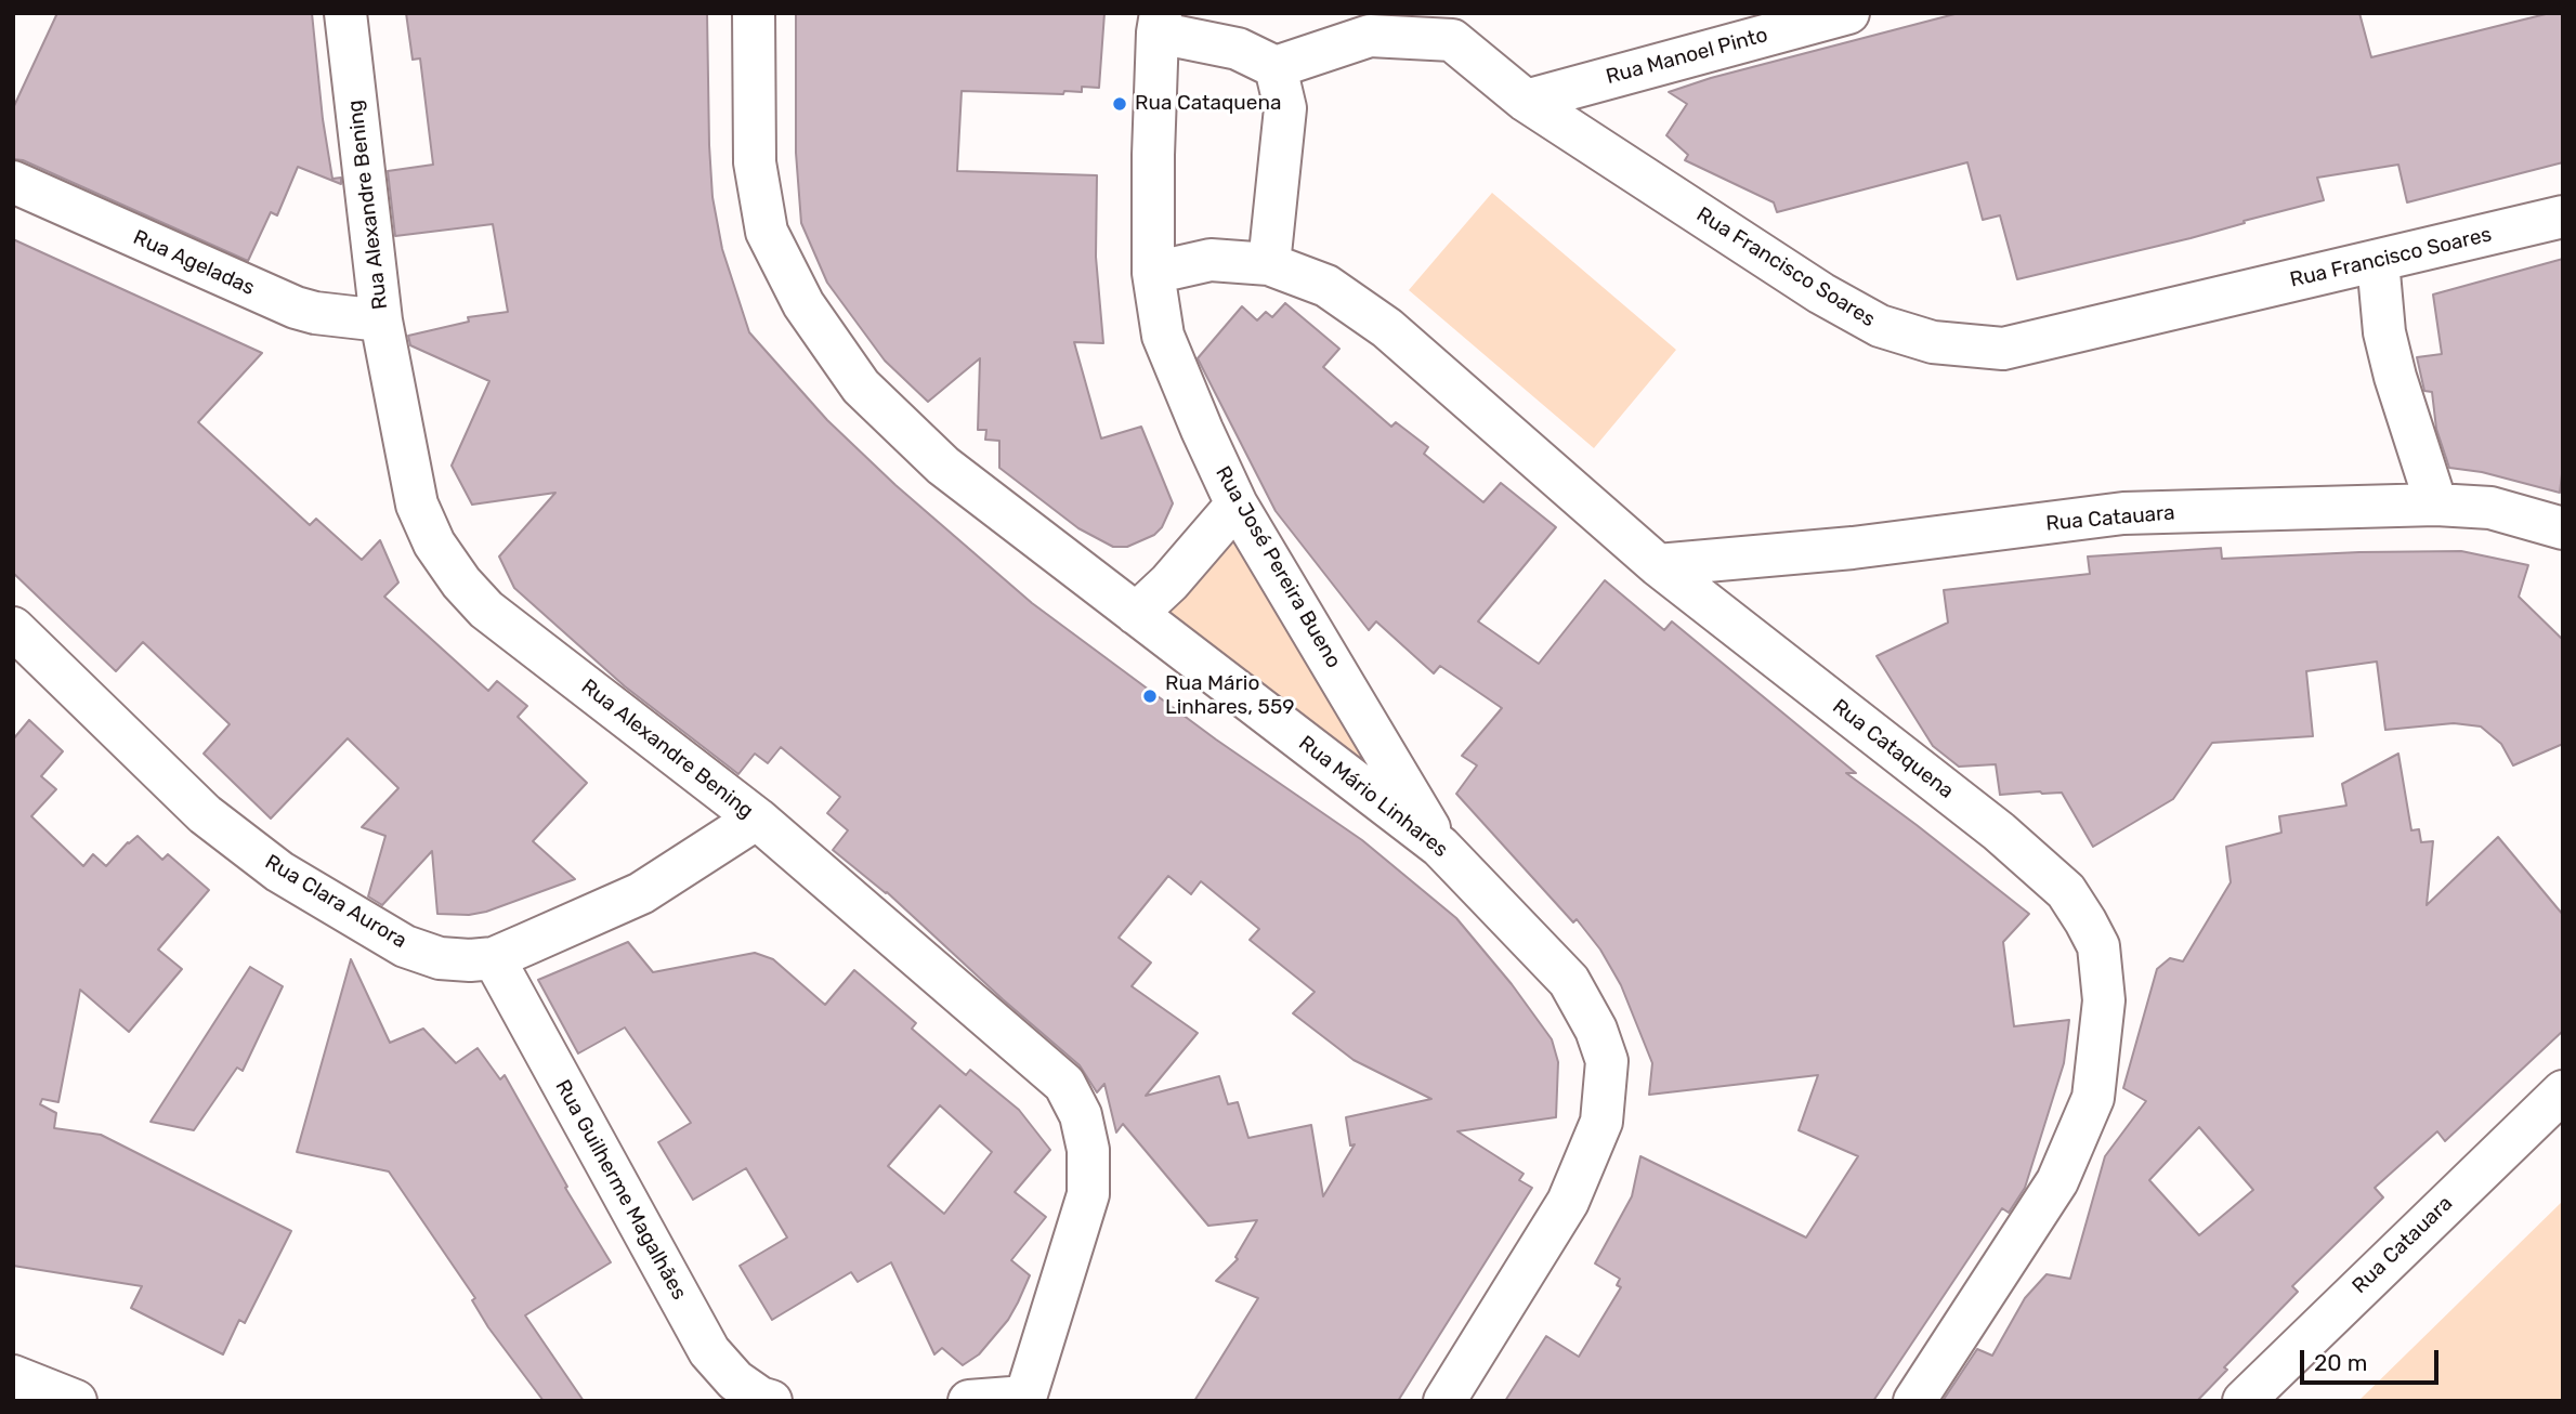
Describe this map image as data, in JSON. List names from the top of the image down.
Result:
{
  "streets": {
    "street": [
      "Rua Manoel Pinto",
      "Rua Alexandre Bening",
      "Rua Francisco Soares",
      "Rua Ageladas",
      "Rua Catauara",
      "Rua José Pereira Bueno",
      "Rua Cataquena",
      "Rua Mário Linhares",
      "Rua Clara Aurora",
      "Rua Guilherme Magalhães"
    ]
  },
  "crossings": [
    ["Rua Manoel Pinto", "Rua Francisco Soares"],
    ["Rua Alexandre Bening", "Rua Ageladas"],
    ["Rua Alexandre Bening", "Rua Clara Aurora"],
    ["Rua Catauara", "Rua Cataquena"],
    ["Rua José Pereira Bueno", "Rua Cataquena"],
    ["Rua José Pereira Bueno", "Rua Mário Linhares"],
    ["Rua Clara Aurora", "Rua Guilherme Magalhães"]
  ],
  "places": ["Rua Cataquena", "Rua Mário Linhares, 559"],
  "scale_bar": "20 m"
}
